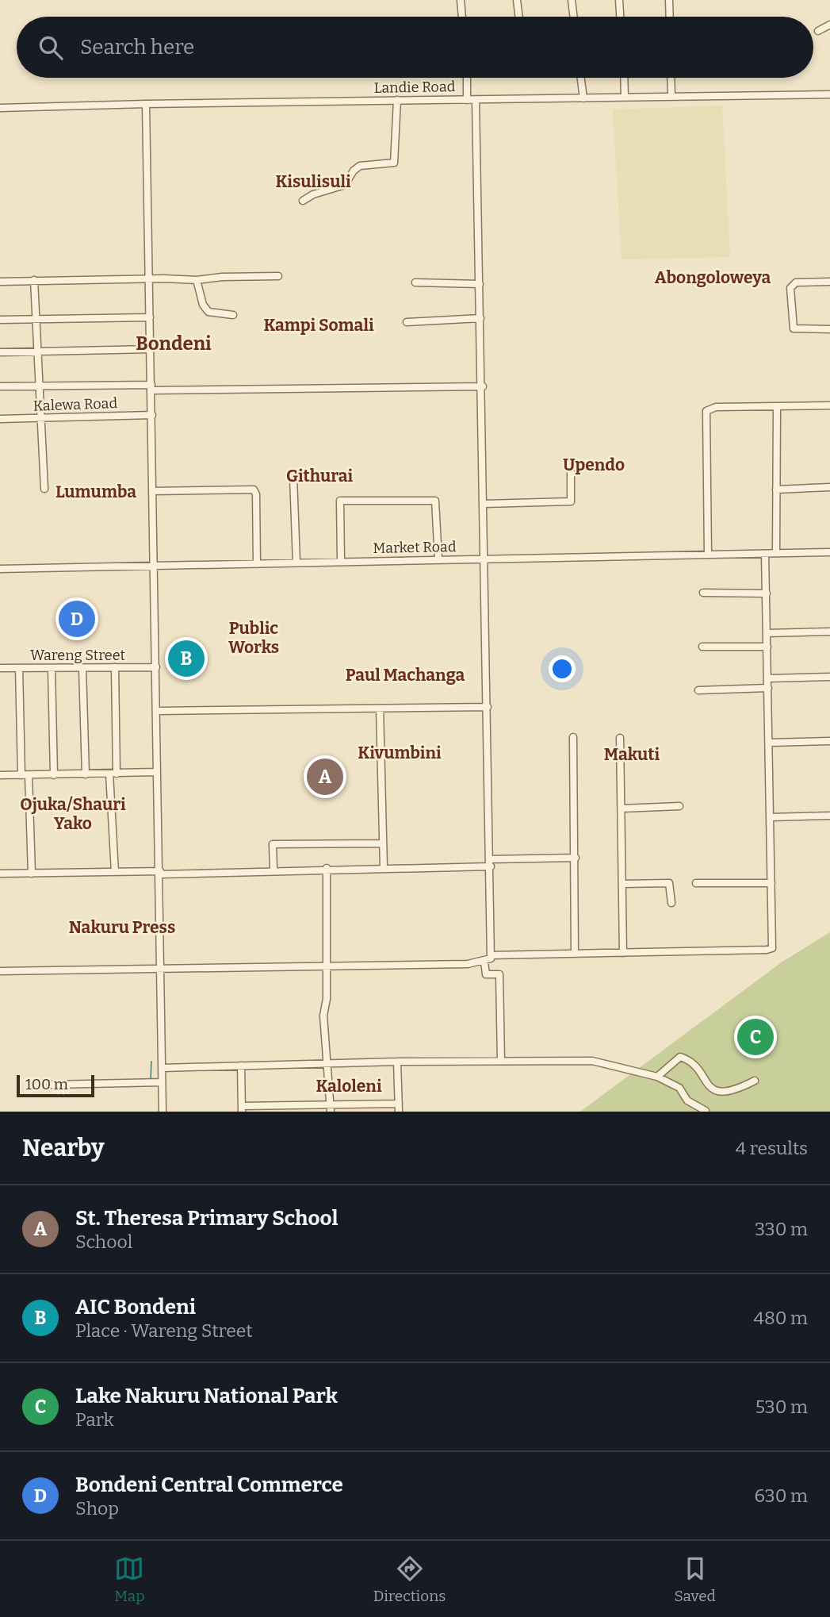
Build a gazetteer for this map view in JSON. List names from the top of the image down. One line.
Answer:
{"streets":{"street":["Landie Road","Kalewa Road","Market Road","Wareng Street"]},"districts":["Kisulisuli","Abongoloweya","Kampi Somali","Bondeni","Upendo","Githurai","Lumumba","Public Works","Paul Machanga","Kivumbini","Makuti","Ojuka/Shauri Yako","Nakuru Press","Kaloleni"],"scale_bar":"100 m","page":{"search":"Search here","pins":["D","B","A","C"],"scale":"100 m","heading":["Nearby","4 results"],"list":[{"mark":"A","name":"St. Theresa Primary School","note":"School","value":"330 m"},{"mark":"B","name":"AIC Bondeni","note":"Place · Wareng Street","value":"480 m"},{"mark":"C","name":"Lake Nakuru National Park","note":"Park","value":"530 m"},{"mark":"D","name":"Bondeni Central Commerce","note":"Shop","value":"630 m"}],"nav":["Map","Directions","Saved"]}}
